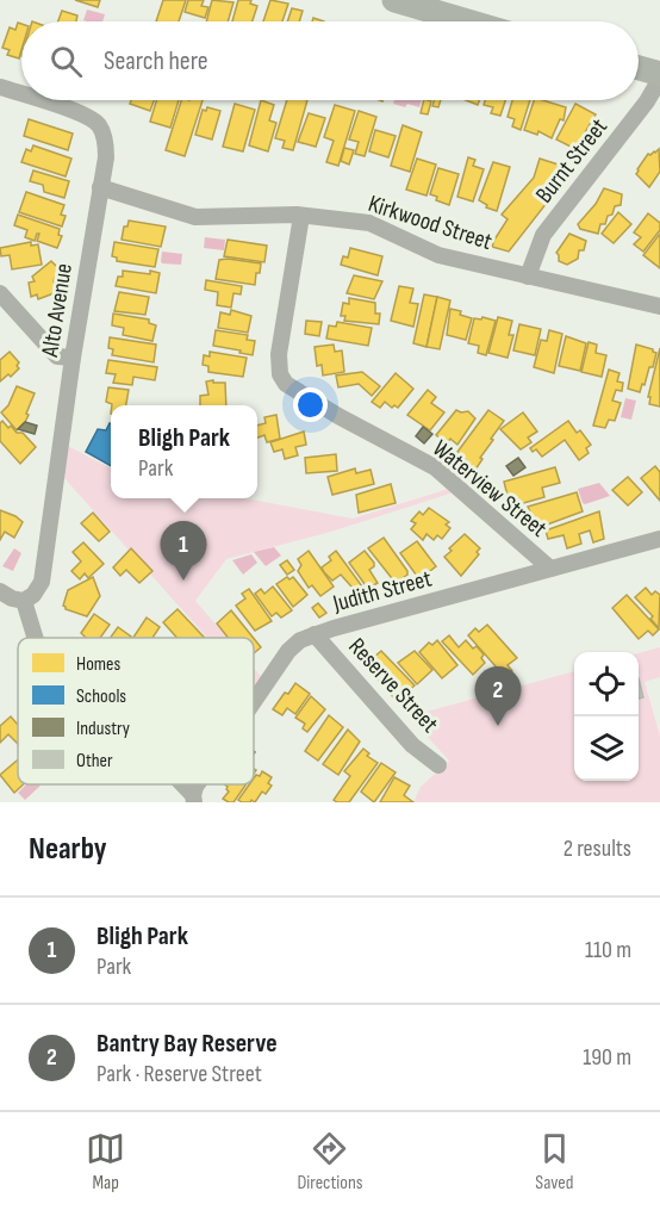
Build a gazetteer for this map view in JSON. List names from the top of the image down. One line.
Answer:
{"streets":{"street":["Burnt Street","Kirkwood Street","Alto Avenue","Waterview Street","Judith Street","Reserve Street"]},"crossings":[["Burnt Street","Kirkwood Street"],["Kirkwood Street","Alto Avenue"],["Kirkwood Street","Waterview Street"],["Waterview Street","Judith Street"],["Judith Street","Reserve Street"]],"legend":["Homes","Schools","Industry","Other"],"page":{"search":"Search here","popup":["Bligh Park","Park"],"pins":["1","2"],"heading":["Nearby","2 results"],"list":[{"mark":"1","name":"Bligh Park","note":"Park","value":"110 m"},{"mark":"2","name":"Bantry Bay Reserve","note":"Park · Reserve Street","value":"190 m"}],"nav":["Map","Directions","Saved"]}}
